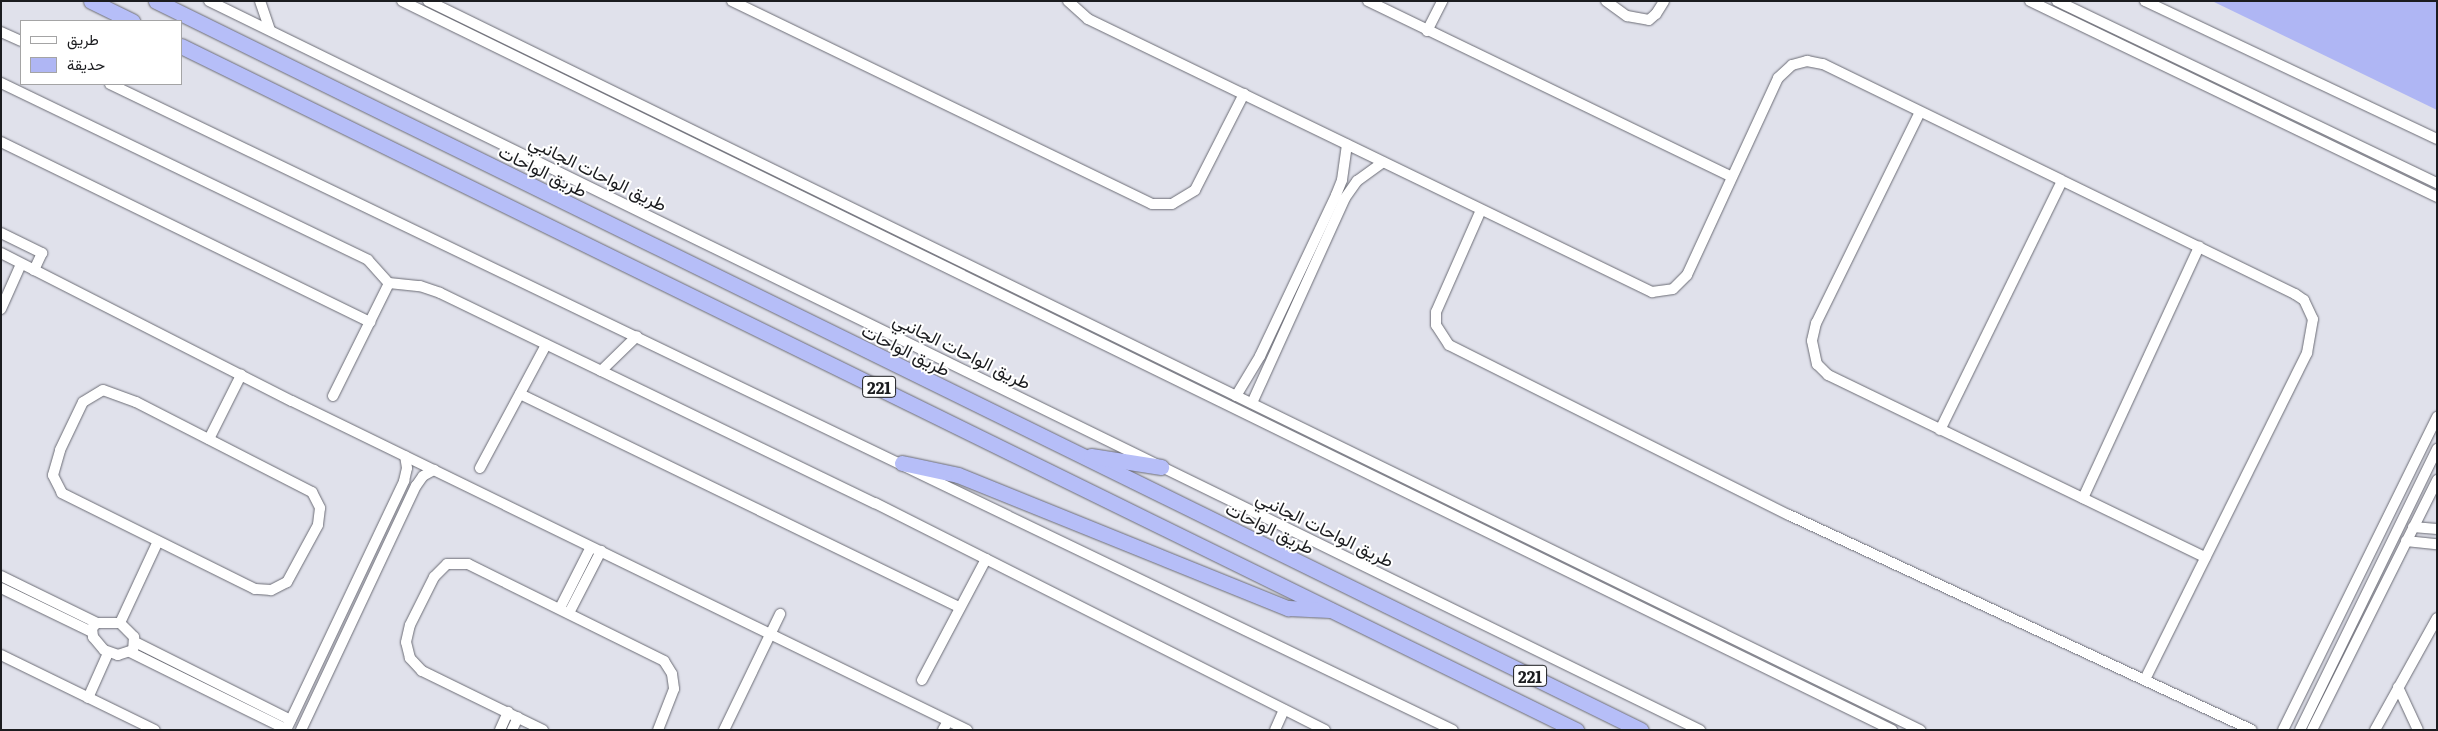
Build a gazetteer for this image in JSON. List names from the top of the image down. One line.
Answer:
{"streets":{"highway":["طريق الواحات","221"],"street":["طريق الواحات الجانبي"]},"legend":["طريق","حديقة"]}
